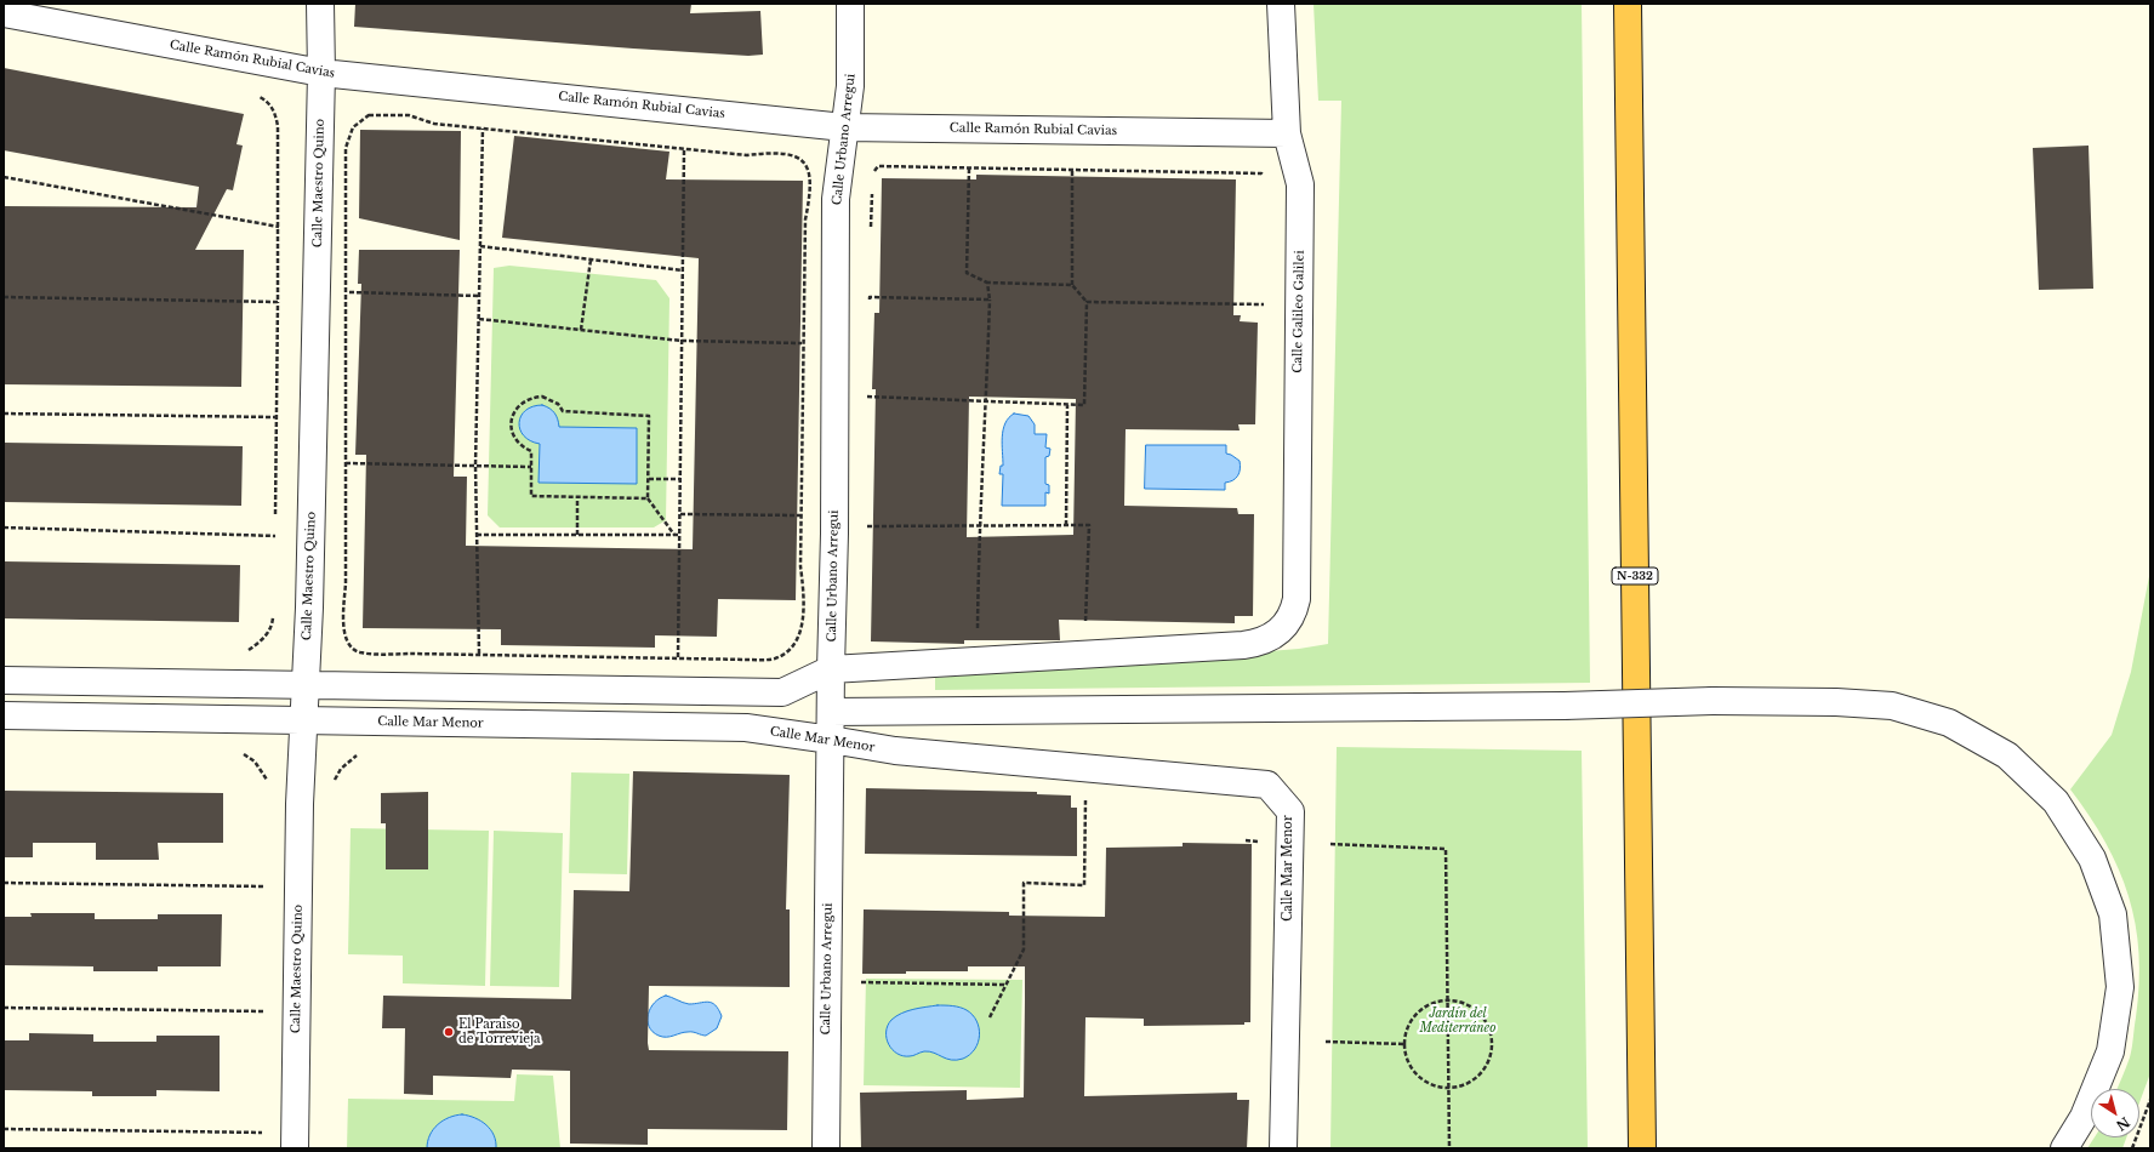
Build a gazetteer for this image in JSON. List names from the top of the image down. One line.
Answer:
{"streets":{"highway":["N-332"],"street":["Calle Ramón Rubial Cavias","Calle Urbano Arregui","Calle Maestro Quino","Calle Galileo Galilei","Calle Mar Menor"]},"crossings":[["Calle Ramón Rubial Cavias","Calle Urbano Arregui"],["Calle Ramón Rubial Cavias","Calle Maestro Quino"],["Calle Ramón Rubial Cavias","Calle Galileo Galilei"],["Calle Urbano Arregui","Calle Mar Menor"],["Calle Maestro Quino","Calle Mar Menor"]],"parks":["Jardín del Mediterráneo"],"places":["El Paraìso de Torrevieja"],"north":"bottom right"}
